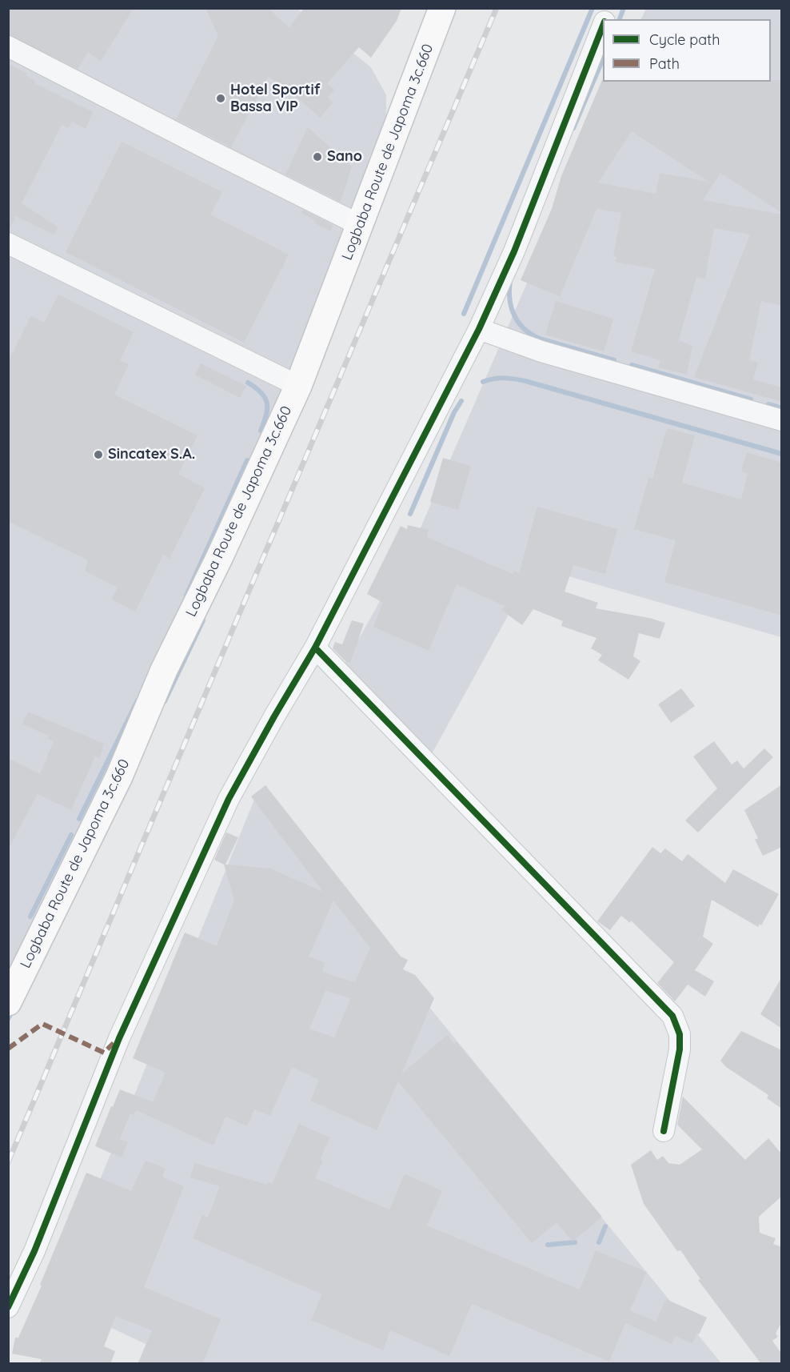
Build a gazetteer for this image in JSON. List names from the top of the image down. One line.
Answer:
{"streets":{"main road":["Logbaba Route de Japoma 3c.660"]},"places":["Hotel Sportif Bassa VIP","Sano","Sincatex S.A."],"legend":["Cycle path","Path"]}
